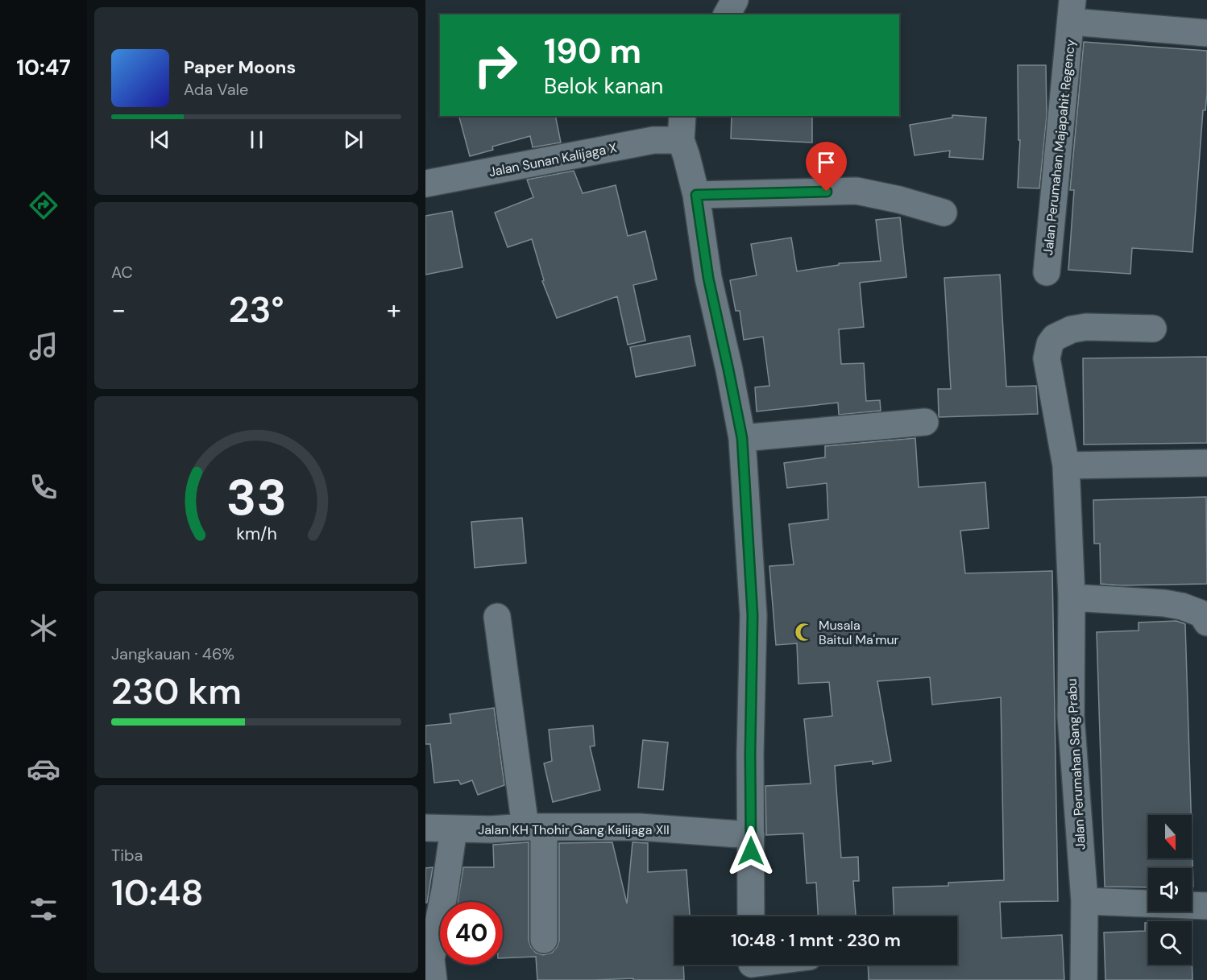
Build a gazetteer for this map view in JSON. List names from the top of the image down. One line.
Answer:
{"streets":{"street":["Jalan Perumahan Majapahit Regency","Jalan Sunan Kalijaga X","Jalan Perumahan Sang Prabu","Jalan KH Thohir Gang Kalijaga XII"]},"places":{"mosque":["Musala Baitul Ma'mur"]},"north":"bottom","page":{"tabs":"10:47","turn":["190 m","Belok kanan"],"song":["Paper Moons","Ada Vale"],"tile":["AC",["Jangkauan · 46%","230 km"],["Tiba","10:48"]],"heat":["−","23°","+"],"limit":"40","trip":"10:48 · 1 mnt · 230 m","gauge":["33","km/h"]}}
